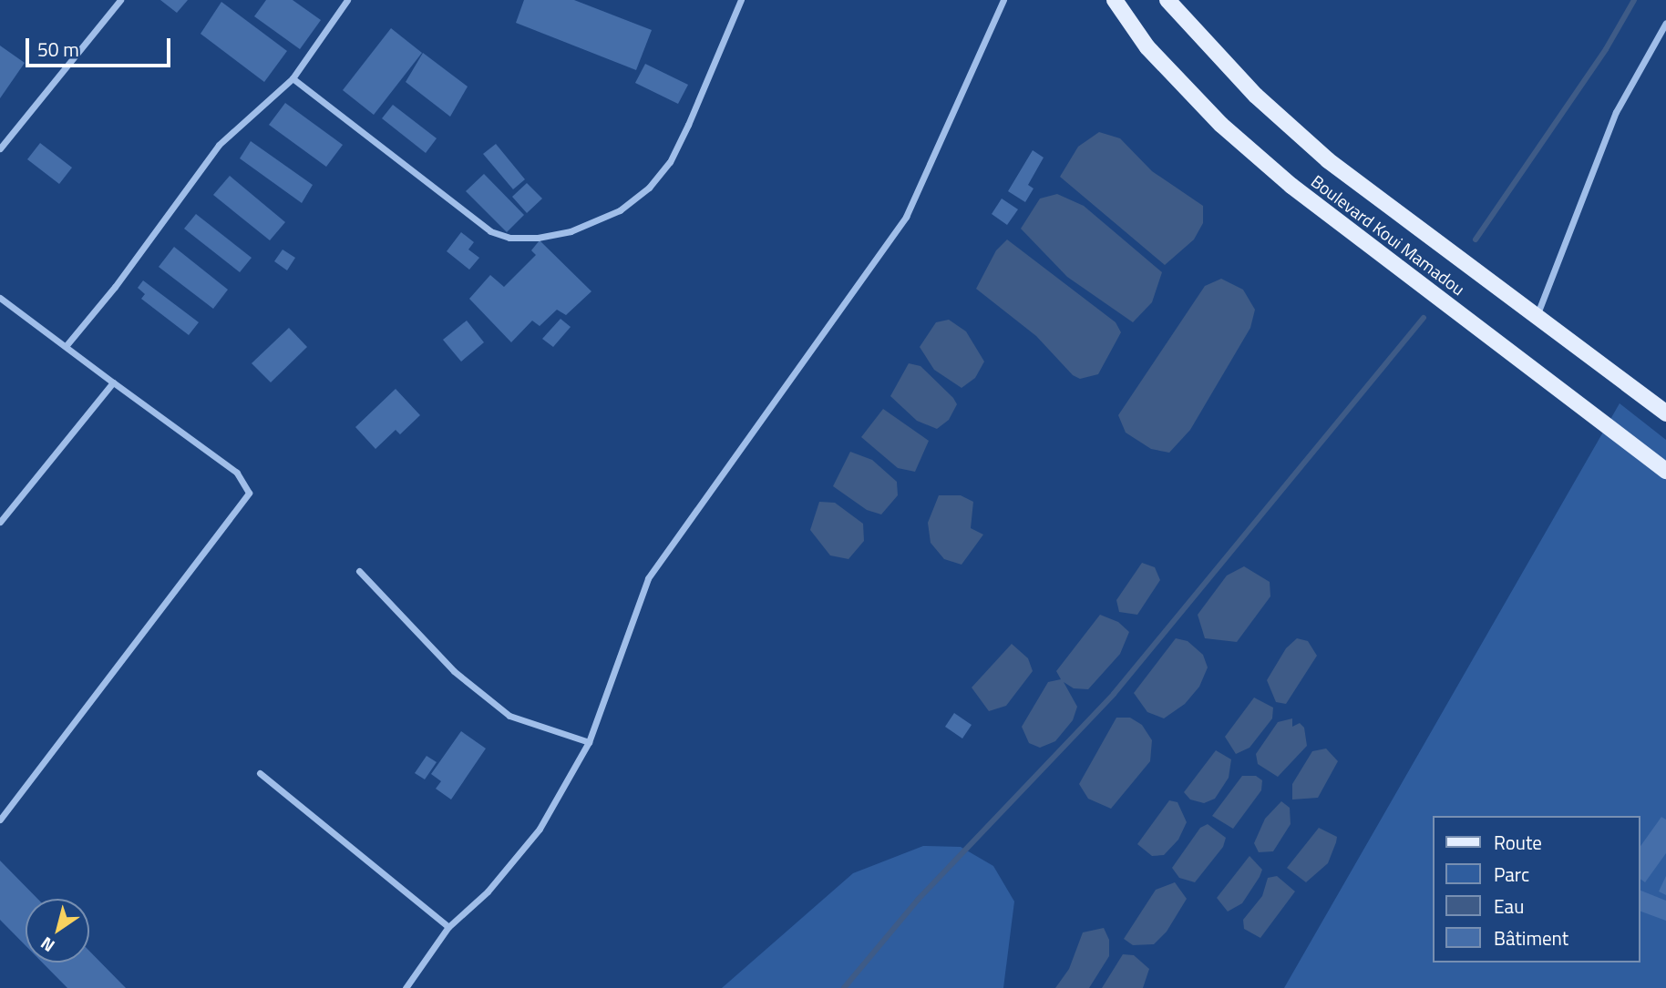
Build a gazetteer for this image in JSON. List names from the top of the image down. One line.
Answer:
{"streets":{"main road":["Boulevard Koui Mamadou"]},"legend":["Route","Parc","Eau","Bâtiment"],"scale_bar":"50 m","north":"bottom left"}
